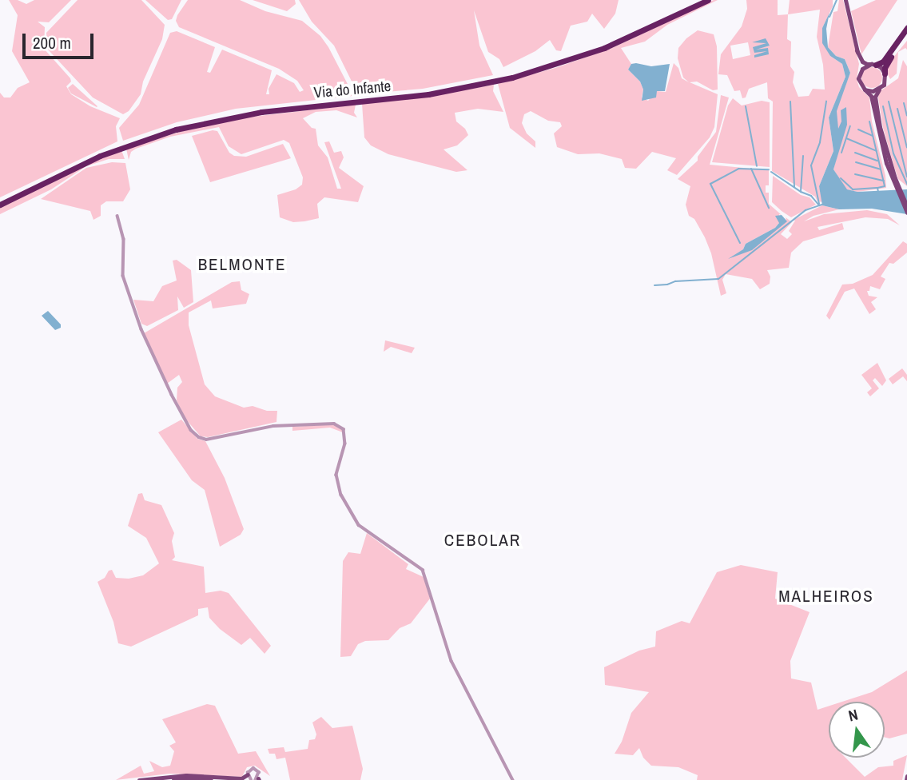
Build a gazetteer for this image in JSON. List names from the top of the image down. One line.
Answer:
{"streets":{"highway":["Via do Infante"]},"districts":["BELMONTE","CEBOLAR","MALHEIROS"],"scale_bar":"200 m","north":"top"}
